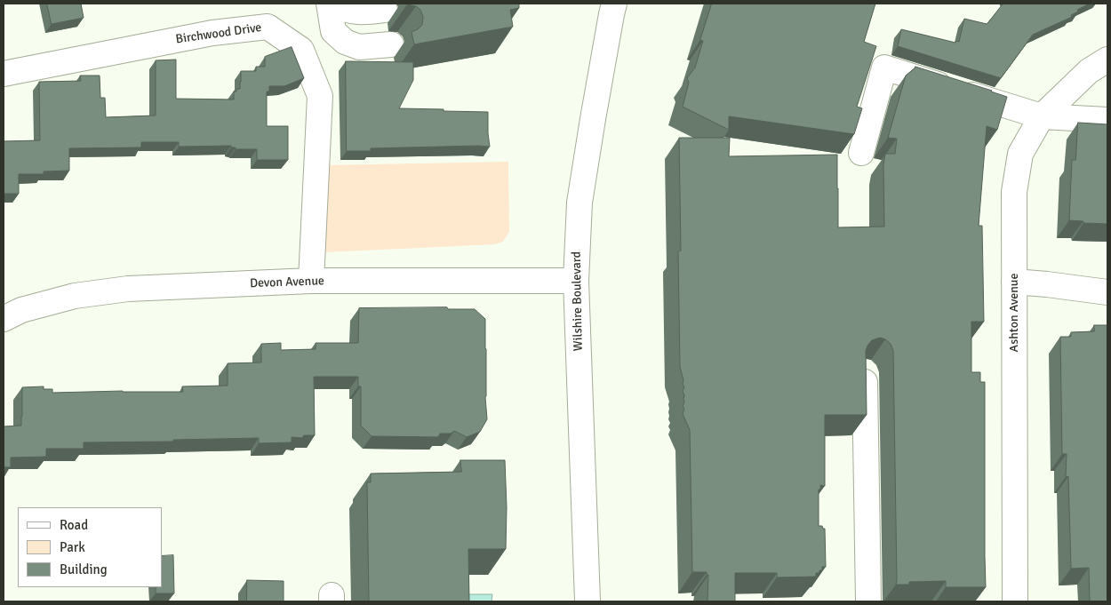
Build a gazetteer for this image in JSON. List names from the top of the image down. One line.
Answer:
{"streets":{"street":["Birchwood Drive","Devon Avenue","Wilshire Boulevard","Ashton Avenue"]},"crossings":[["Birchwood Drive","Devon Avenue"],["Devon Avenue","Wilshire Boulevard"]],"legend":["Road","Park","Building"]}
